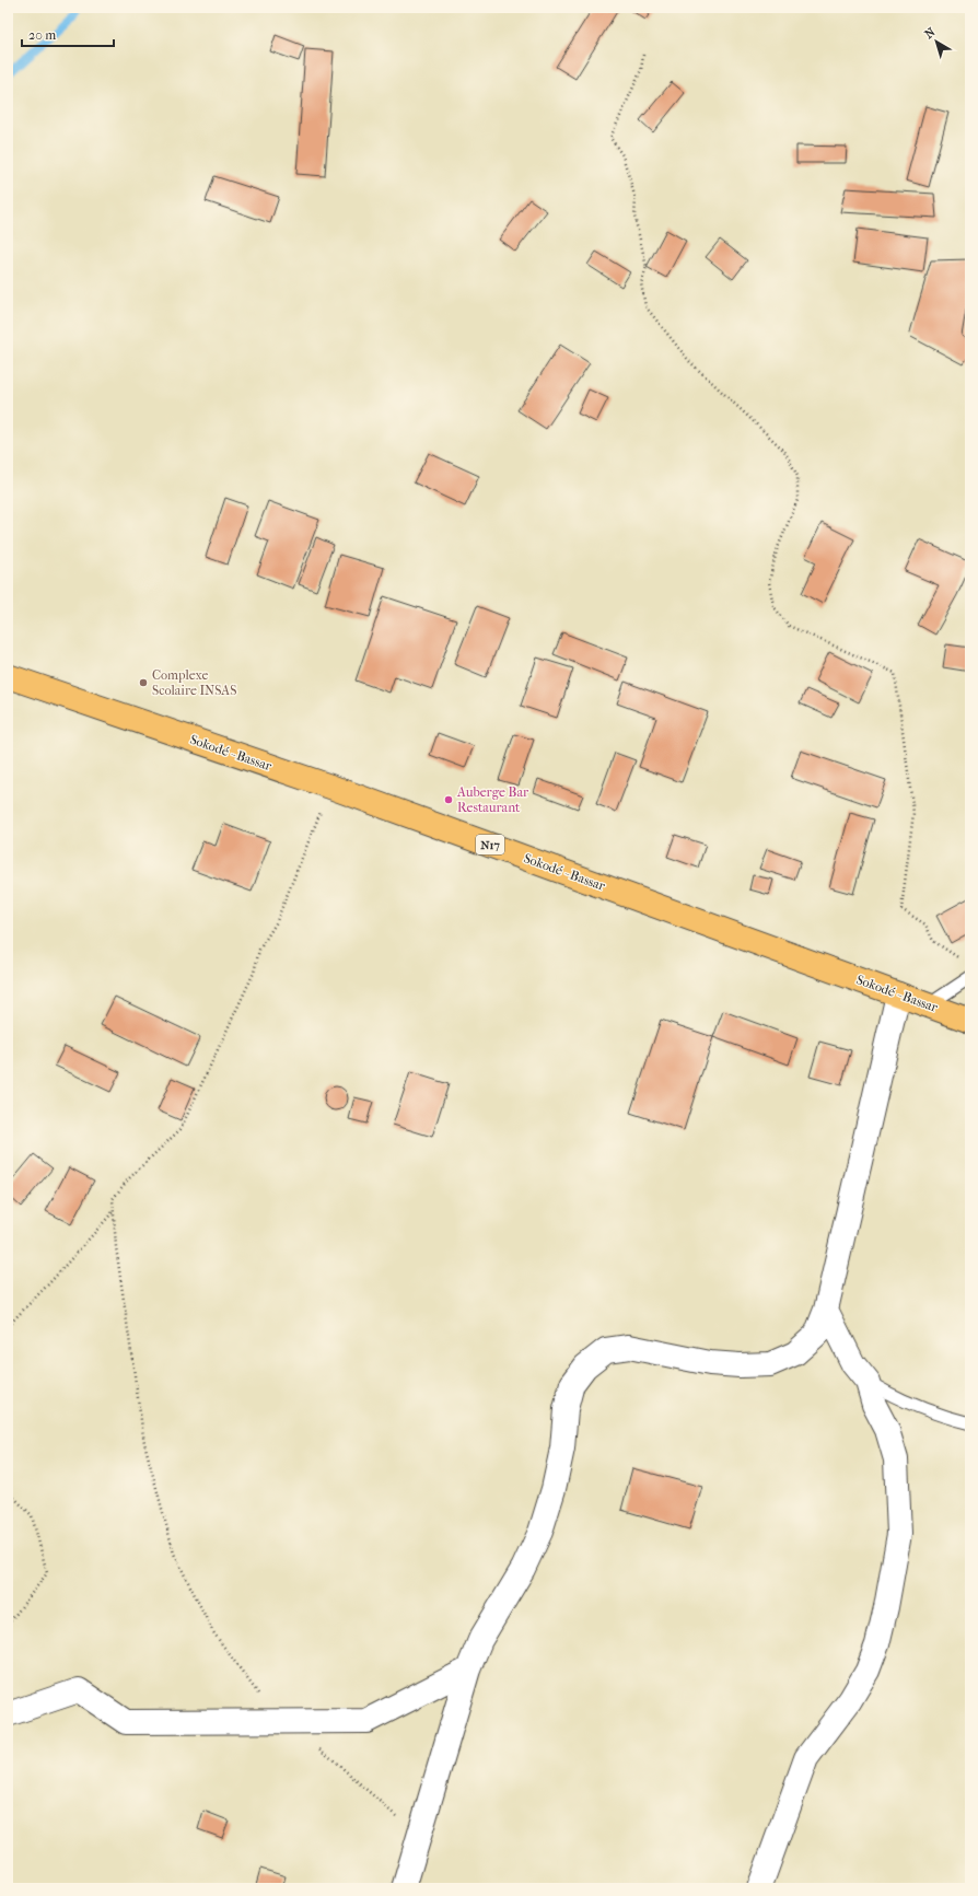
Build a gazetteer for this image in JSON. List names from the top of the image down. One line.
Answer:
{"streets":{"main road":["Sokodé - Bassar","N17"]},"places":["Complexe Scolaire INSAS","Auberge Bar Restaurant"],"scale_bar":"20 m","north":"top left"}
